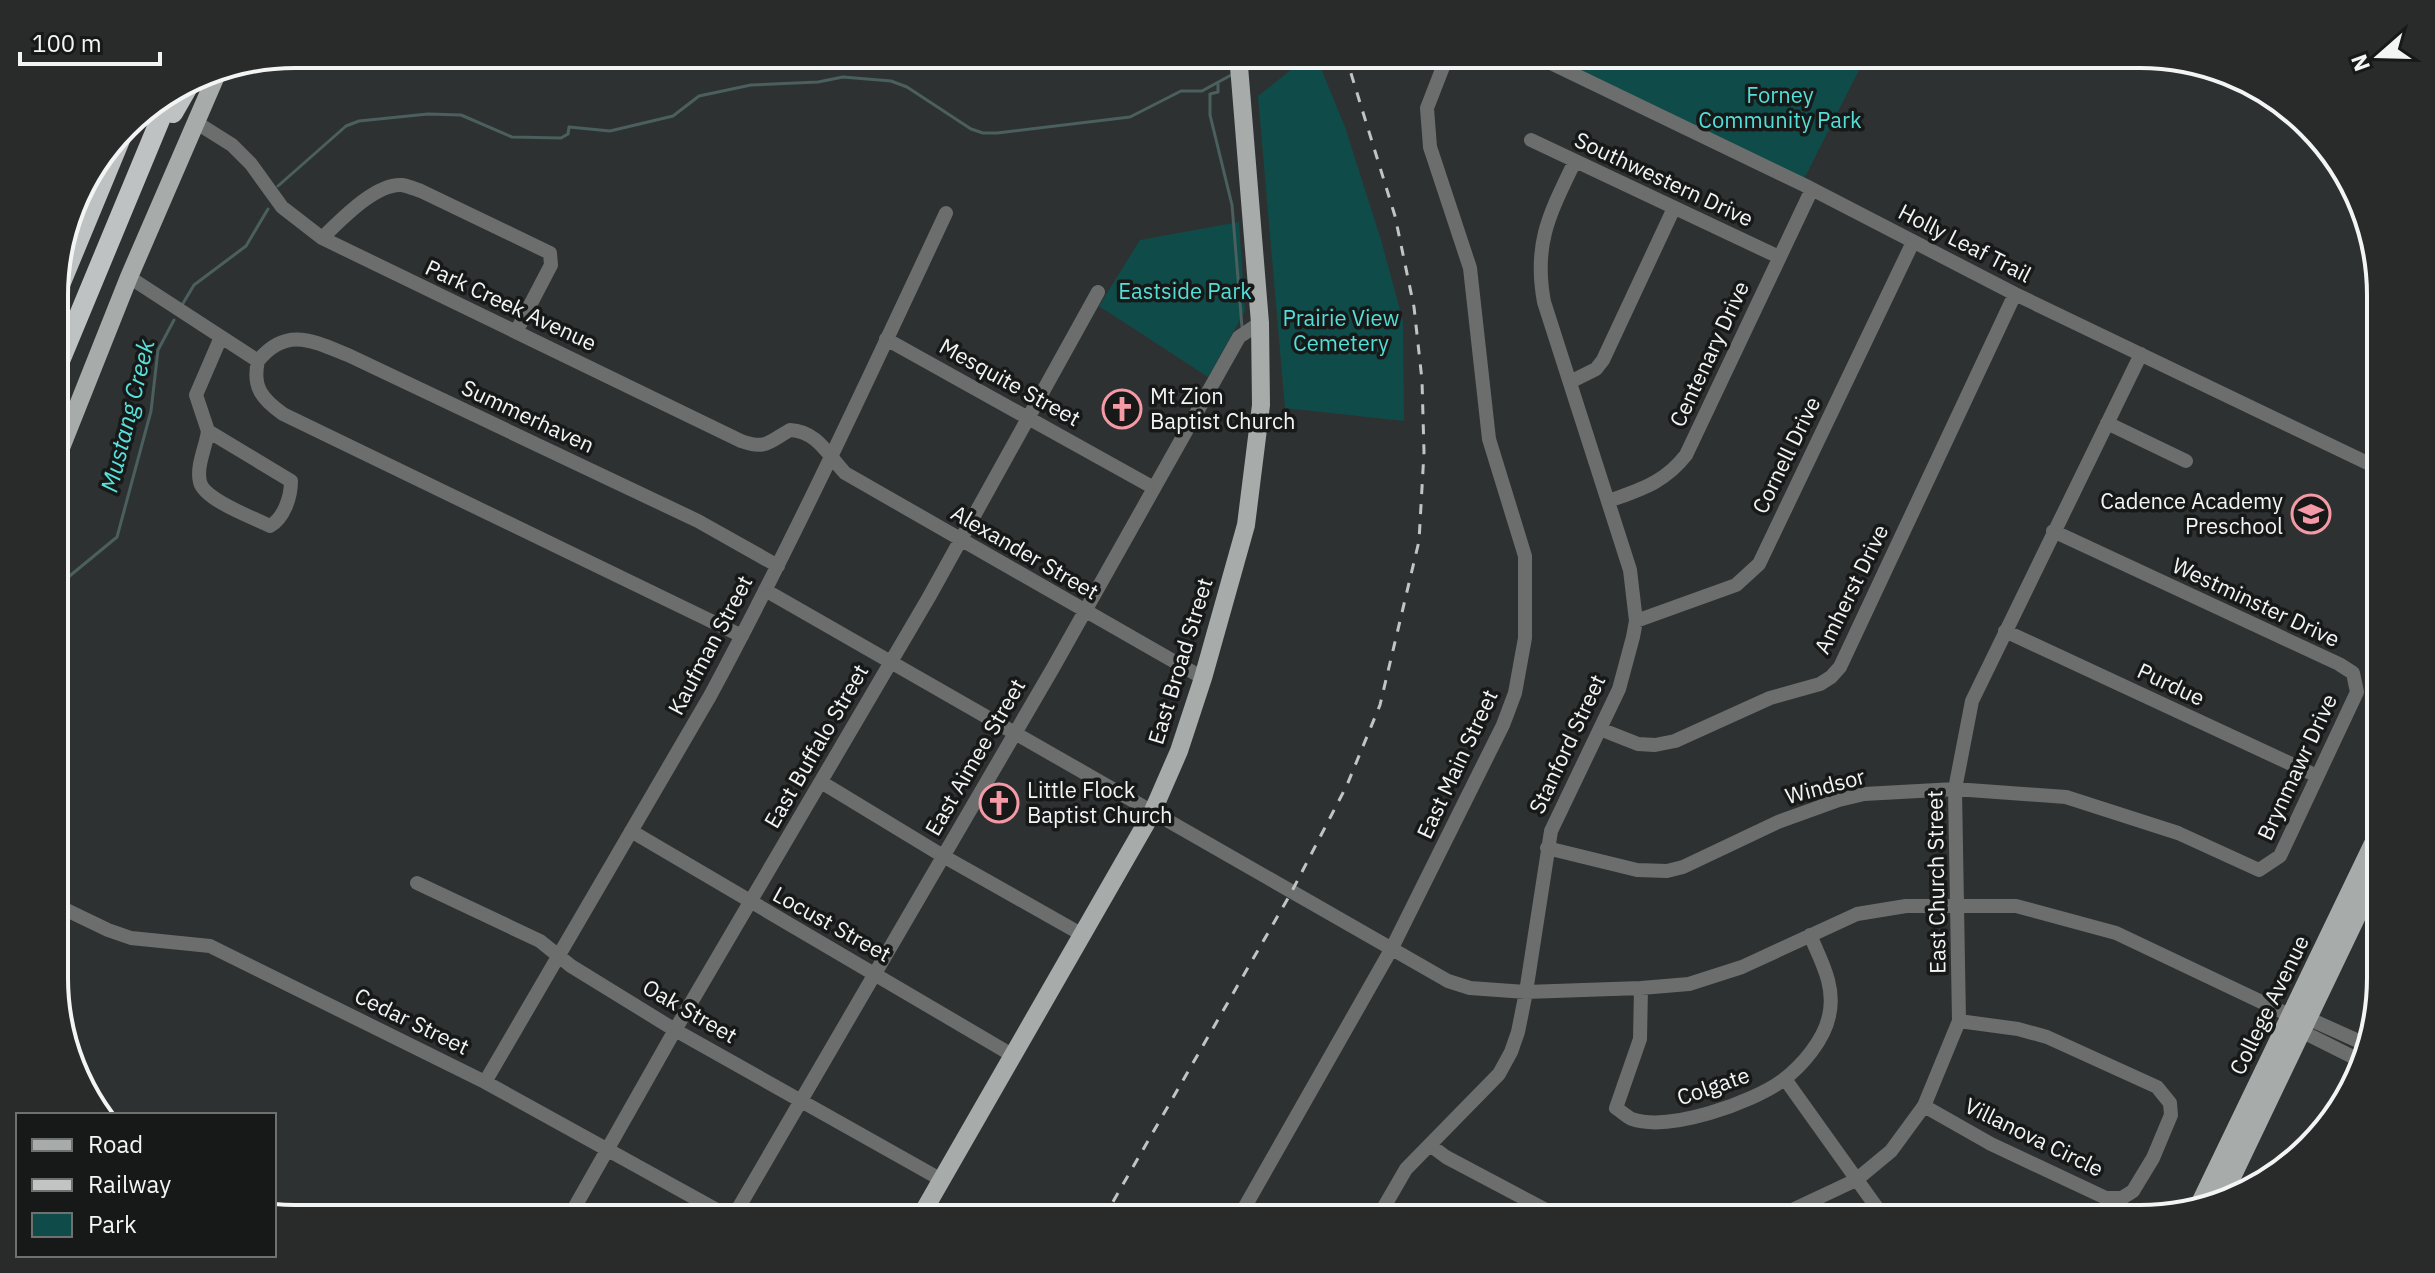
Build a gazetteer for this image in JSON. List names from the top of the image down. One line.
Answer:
{"streets":{"main road":["East Broad Street","College Avenue"],"street":["Southwestern Drive","Holly Leaf Trail","Park Creek Avenue","Centenary Drive","Mesquite Street","Summerhaven","Cornell Drive","Alexander Street","Amherst Drive","Westminster Drive","Kaufman Street","Purdue","Stanford Street","East Buffalo Street","East Aimee Street","East Main Street","Brynmawr Drive","Windsor","East Church Street","Locust Street","Oak Street","Cedar Street","Colgate","Villanova Circle"]},"crossings":[["Southwestern Drive","Centenary Drive"],["Southwestern Drive","Stanford Street"],["Holly Leaf Trail","Centenary Drive"],["Holly Leaf Trail","Cornell Drive"],["Holly Leaf Trail","Amherst Drive"],["Holly Leaf Trail","East Church Street"],["Park Creek Avenue","Alexander Street"],["Park Creek Avenue","Kaufman Street"],["Centenary Drive","Stanford Street"],["Mesquite Street","Kaufman Street"],["Mesquite Street","East Buffalo Street"],["Mesquite Street","East Aimee Street"],["Summerhaven","Kaufman Street"],["Cornell Drive","Stanford Street"],["Alexander Street","Kaufman Street"],["Alexander Street","East Broad Street"],["Alexander Street","East Buffalo Street"],["Alexander Street","East Aimee Street"],["Amherst Drive","Stanford Street"],["Westminster Drive","Brynmawr Drive"],["Westminster Drive","East Church Street"],["Kaufman Street","Locust Street"],["Kaufman Street","Oak Street"],["Kaufman Street","Cedar Street"],["East Broad Street","East Aimee Street"],["East Broad Street","Locust Street"],["East Broad Street","Oak Street"],["Purdue","Brynmawr Drive"],["Purdue","East Church Street"],["Stanford Street","Windsor"],["East Buffalo Street","Locust Street"],["East Buffalo Street","Oak Street"],["East Buffalo Street","Cedar Street"],["East Aimee Street","Locust Street"],["East Aimee Street","Oak Street"],["Brynmawr Drive","Windsor"],["Windsor","East Church Street"],["East Church Street","Villanova Circle"]],"water":["Mustang Creek"],"parks":["Forney Community Park","Eastside Park","Prairie View Cemetery"],"places":{"church":["Mt Zion Baptist Church","Little Flock Baptist Church"],"school or university":["Cadence Academy Preschool"]},"legend":["Road","Railway","Park"],"scale_bar":"100 m","north":"left"}
